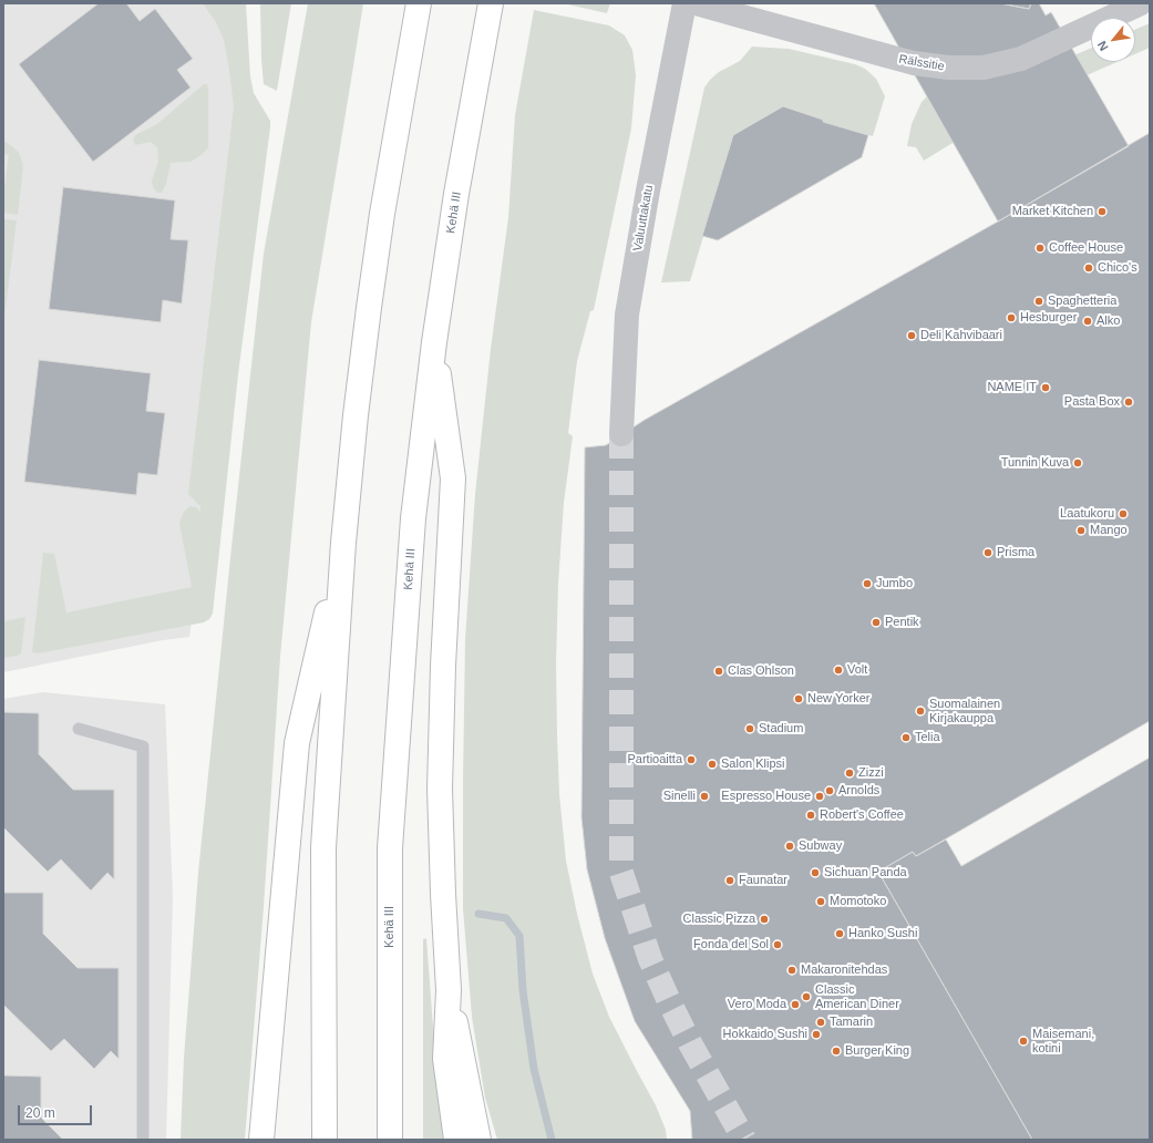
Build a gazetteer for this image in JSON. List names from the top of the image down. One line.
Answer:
{"streets":{"highway":["Kehä III"],"street":["Rälssitie","Valuuttakatu"]},"places":["Market Kitchen","Coffee House","Chico's","Spaghetteria","Hesburger","Alko","Deli Kahvibaari","NAME IT","Pasta Box","Tunnin Kuva","Laatukoru","Mango","Prisma","Jumbo","Pentik","Volt","Clas Ohlson","New Yorker","Suomalainen Kirjakauppa","Stadium","Telia","Partioaitta","Salon Klipsi","Zizzi","Arnolds","Sinelli","Espresso House","Robert's Coffee","Subway","Sichuan Panda","Faunatar","Momotoko","Classic Pizza","Hanko Sushi","Fonda del Sol","Makaronitehdas","Classic American Diner","Vero Moda","Tamarin","Hokkaido Sushi","Maisemani, kotini","Burger King"],"scale_bar":"20 m","north":"bottom left"}
